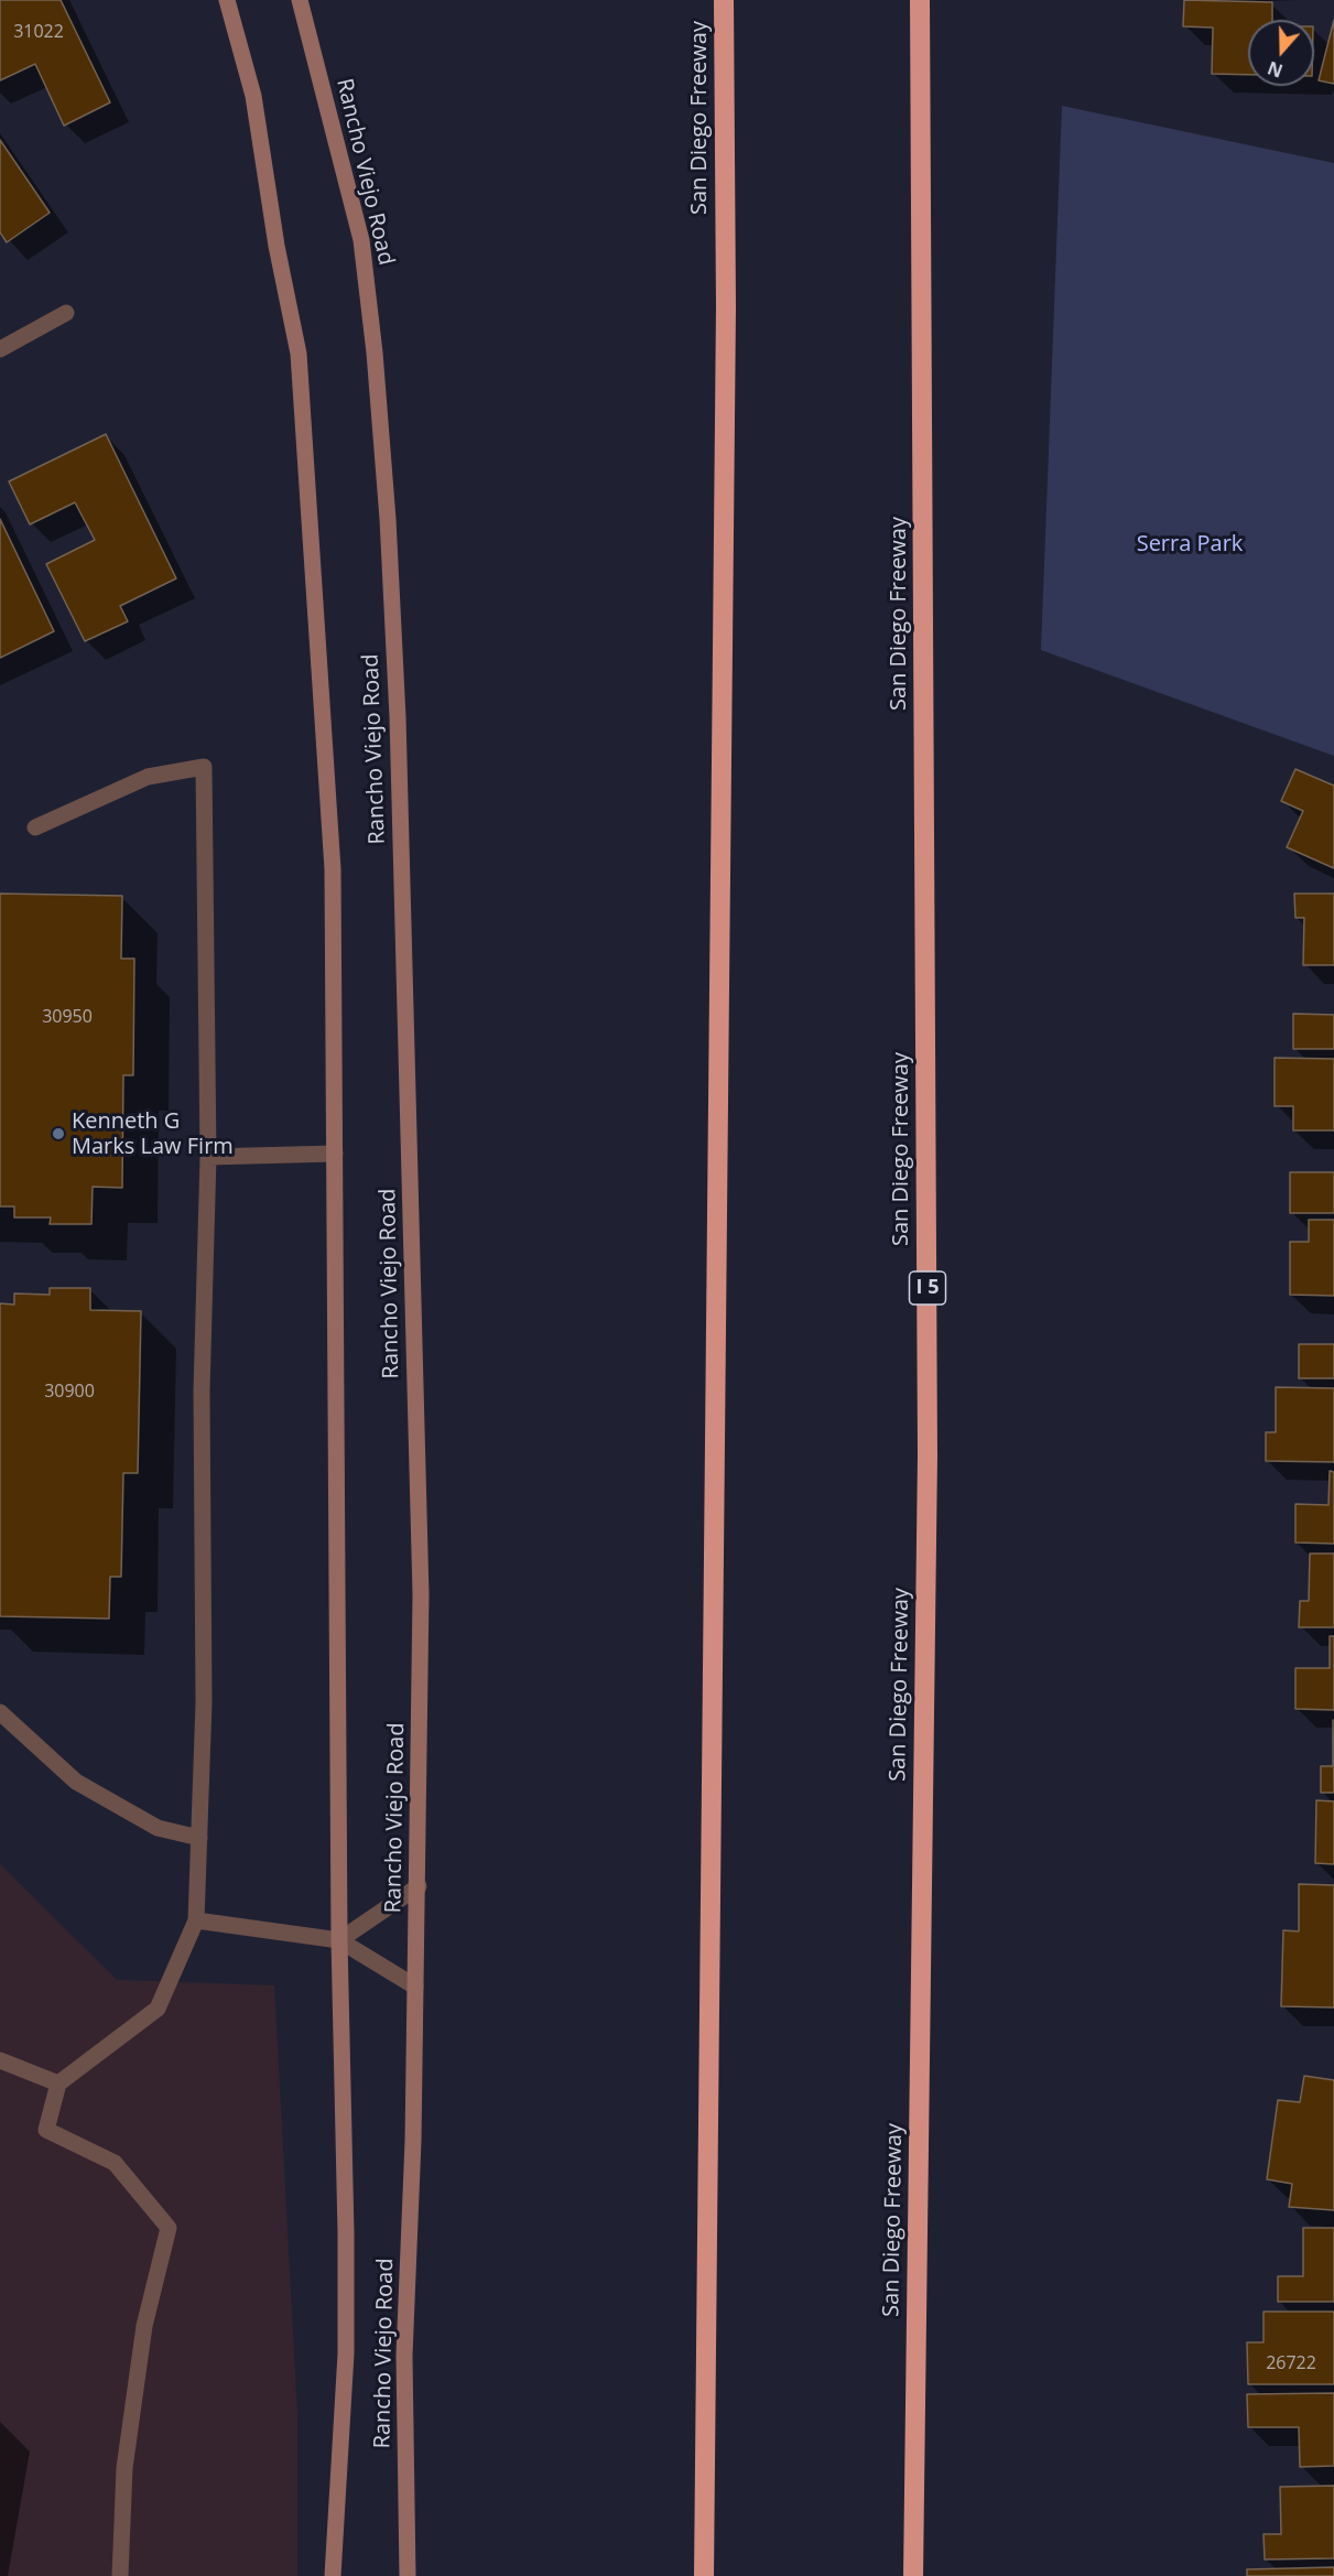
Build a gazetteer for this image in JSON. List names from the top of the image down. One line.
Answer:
{"streets":{"highway":["San Diego Freeway","I 5"],"main road":["Rancho Viejo Road"]},"parks":["Serra Park"],"places":["Kenneth G Marks Law Firm"],"house_numbers":["31022","30950","30900","26722"],"north":"bottom"}
